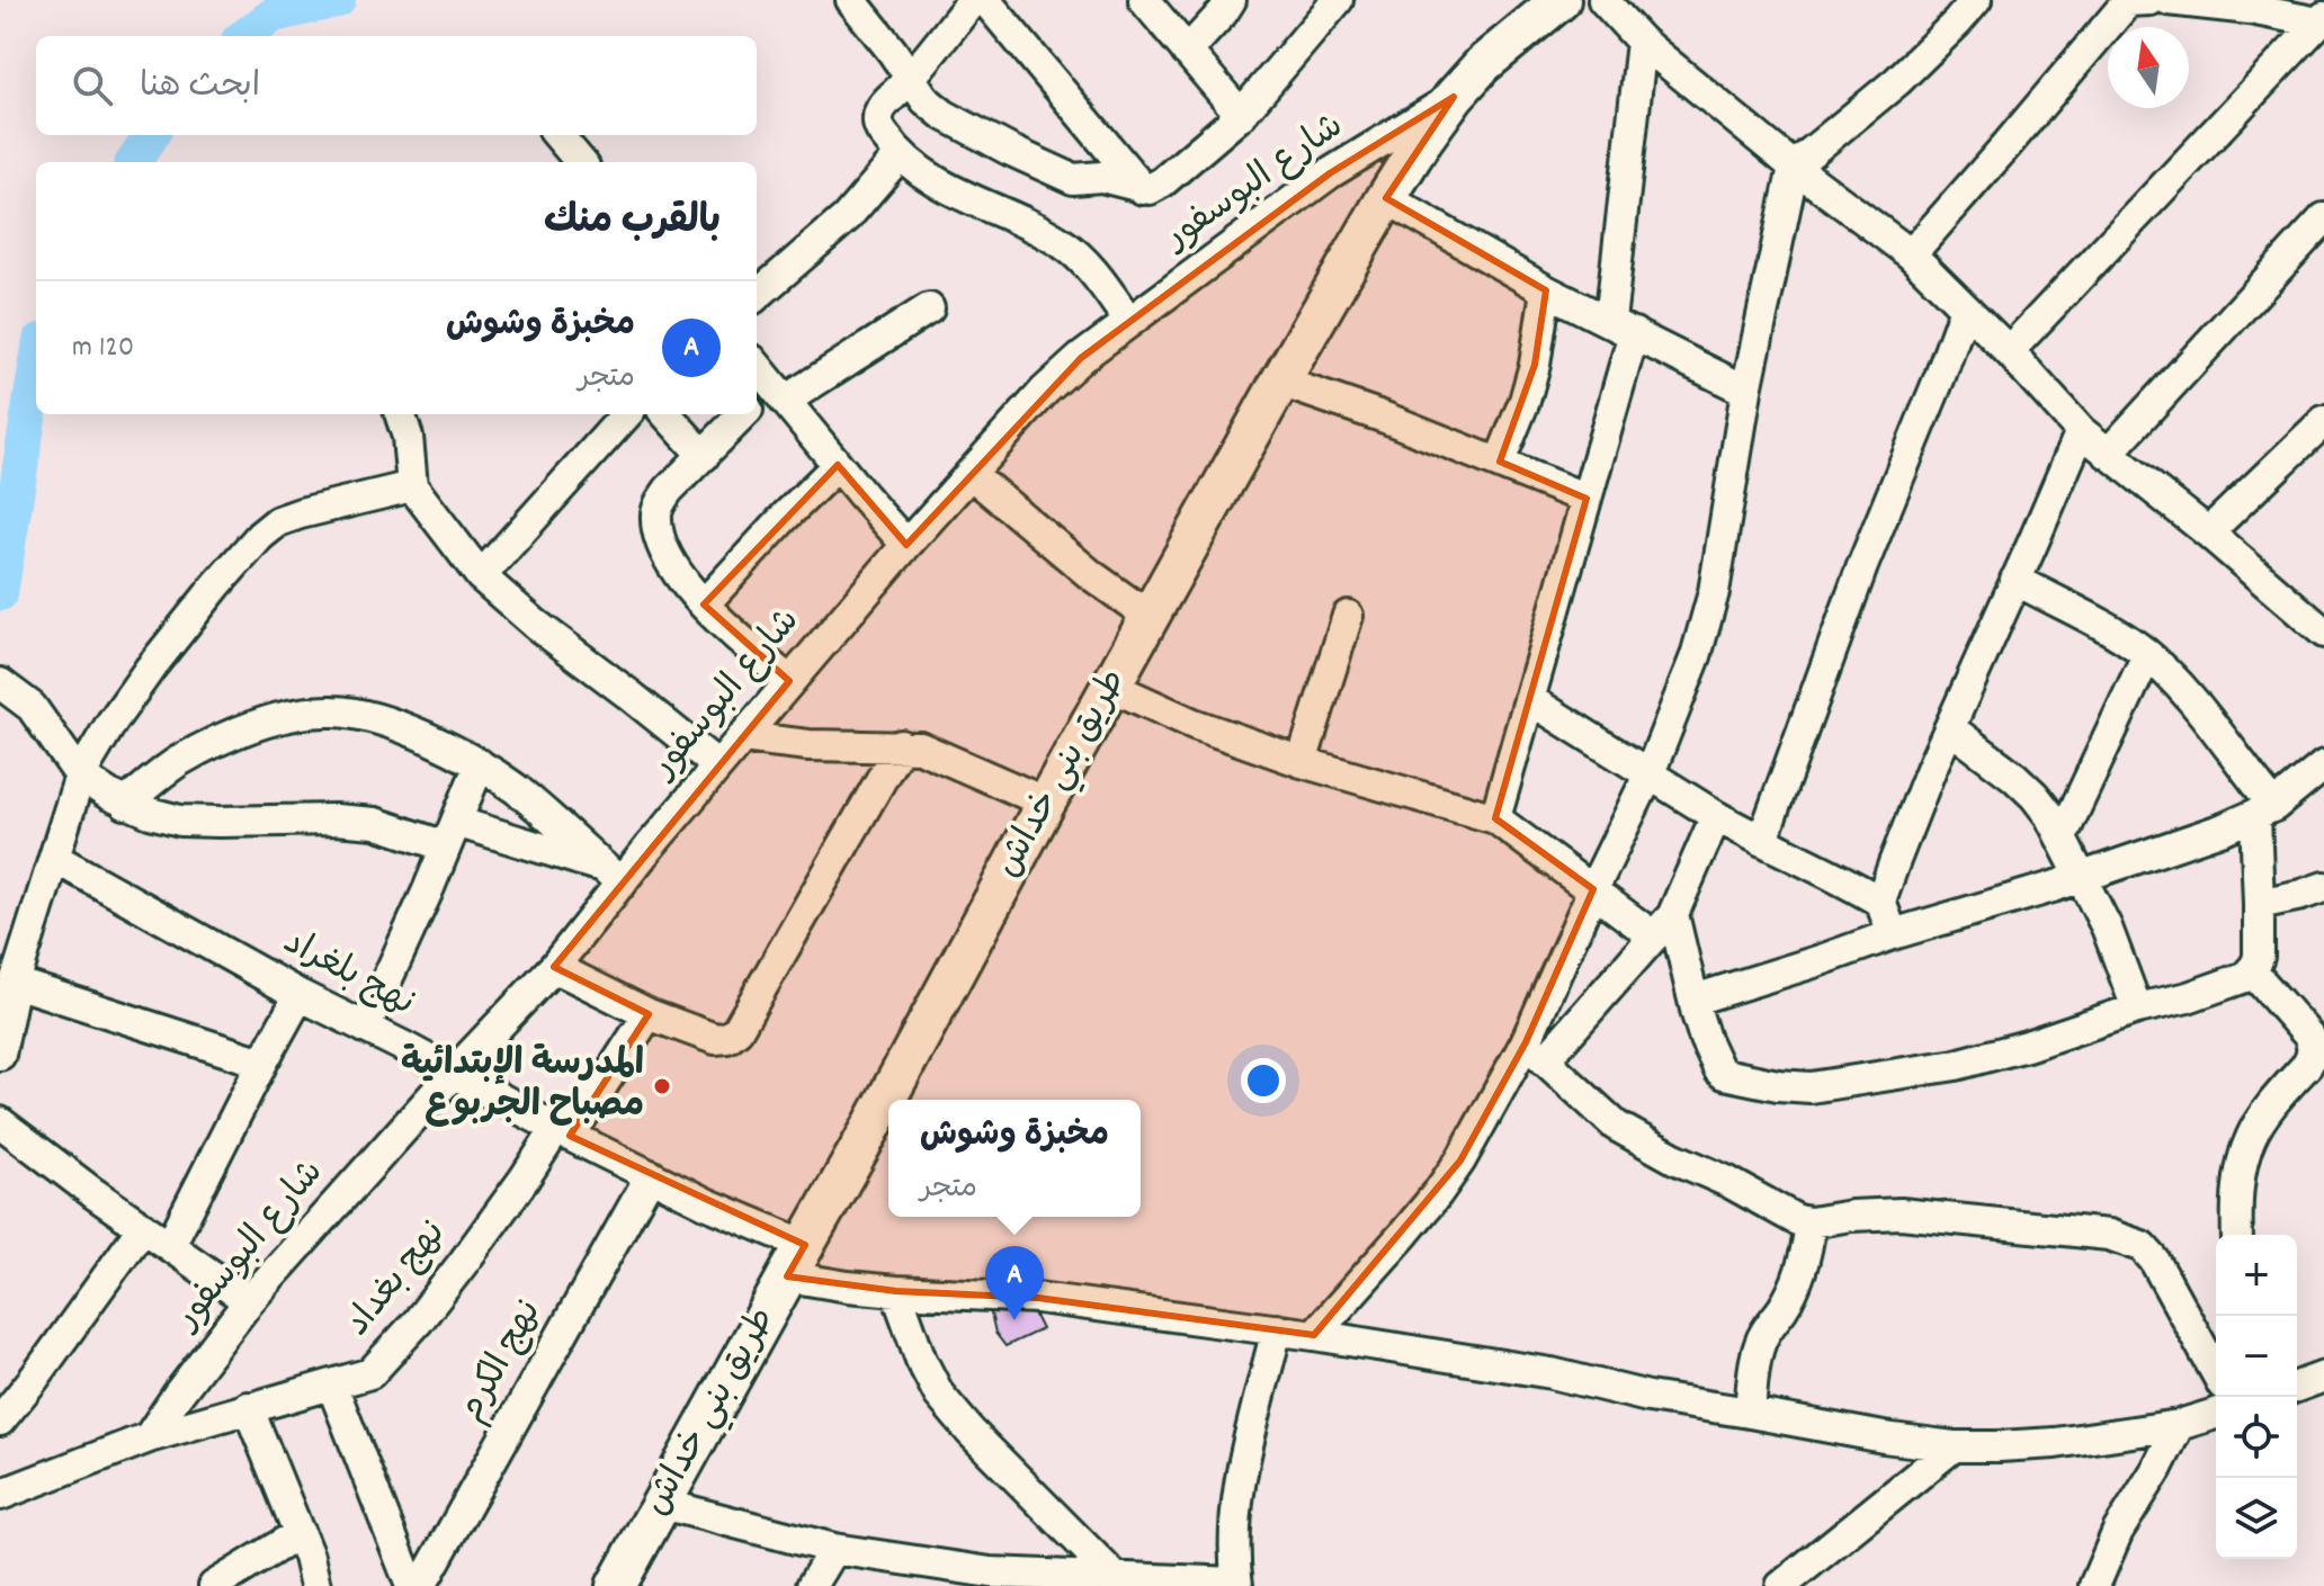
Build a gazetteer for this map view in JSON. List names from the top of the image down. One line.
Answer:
{"streets":{"main road":["طريق بني خداش"],"street":["شارع البوسفور","نهج بلغراد","نهج بغداد","نهج الكرم"]},"crossings":[["شارع البوسفور","طريق بني خداش"],["شارع البوسفور","نهج بلغراد"],["شارع البوسفور","نهج بغداد"],["طريق بني خداش","نهج بلغراد"],["نهج بلغراد","نهج بغداد"],["نهج بلغراد","نهج الكرم"]],"places":["المدرسة الإبتدائية مصباح الجربوع"],"north":"top","page":{"search":"ابحث هنا","heading":"بالقرب منك","list":[{"mark":"A","name":"مخبزة وشوش","note":"متجر","value":"120 m"}],"popup":["مخبزة وشوش","متجر"],"map_buttons":["+","−"],"pins":"A"}}
